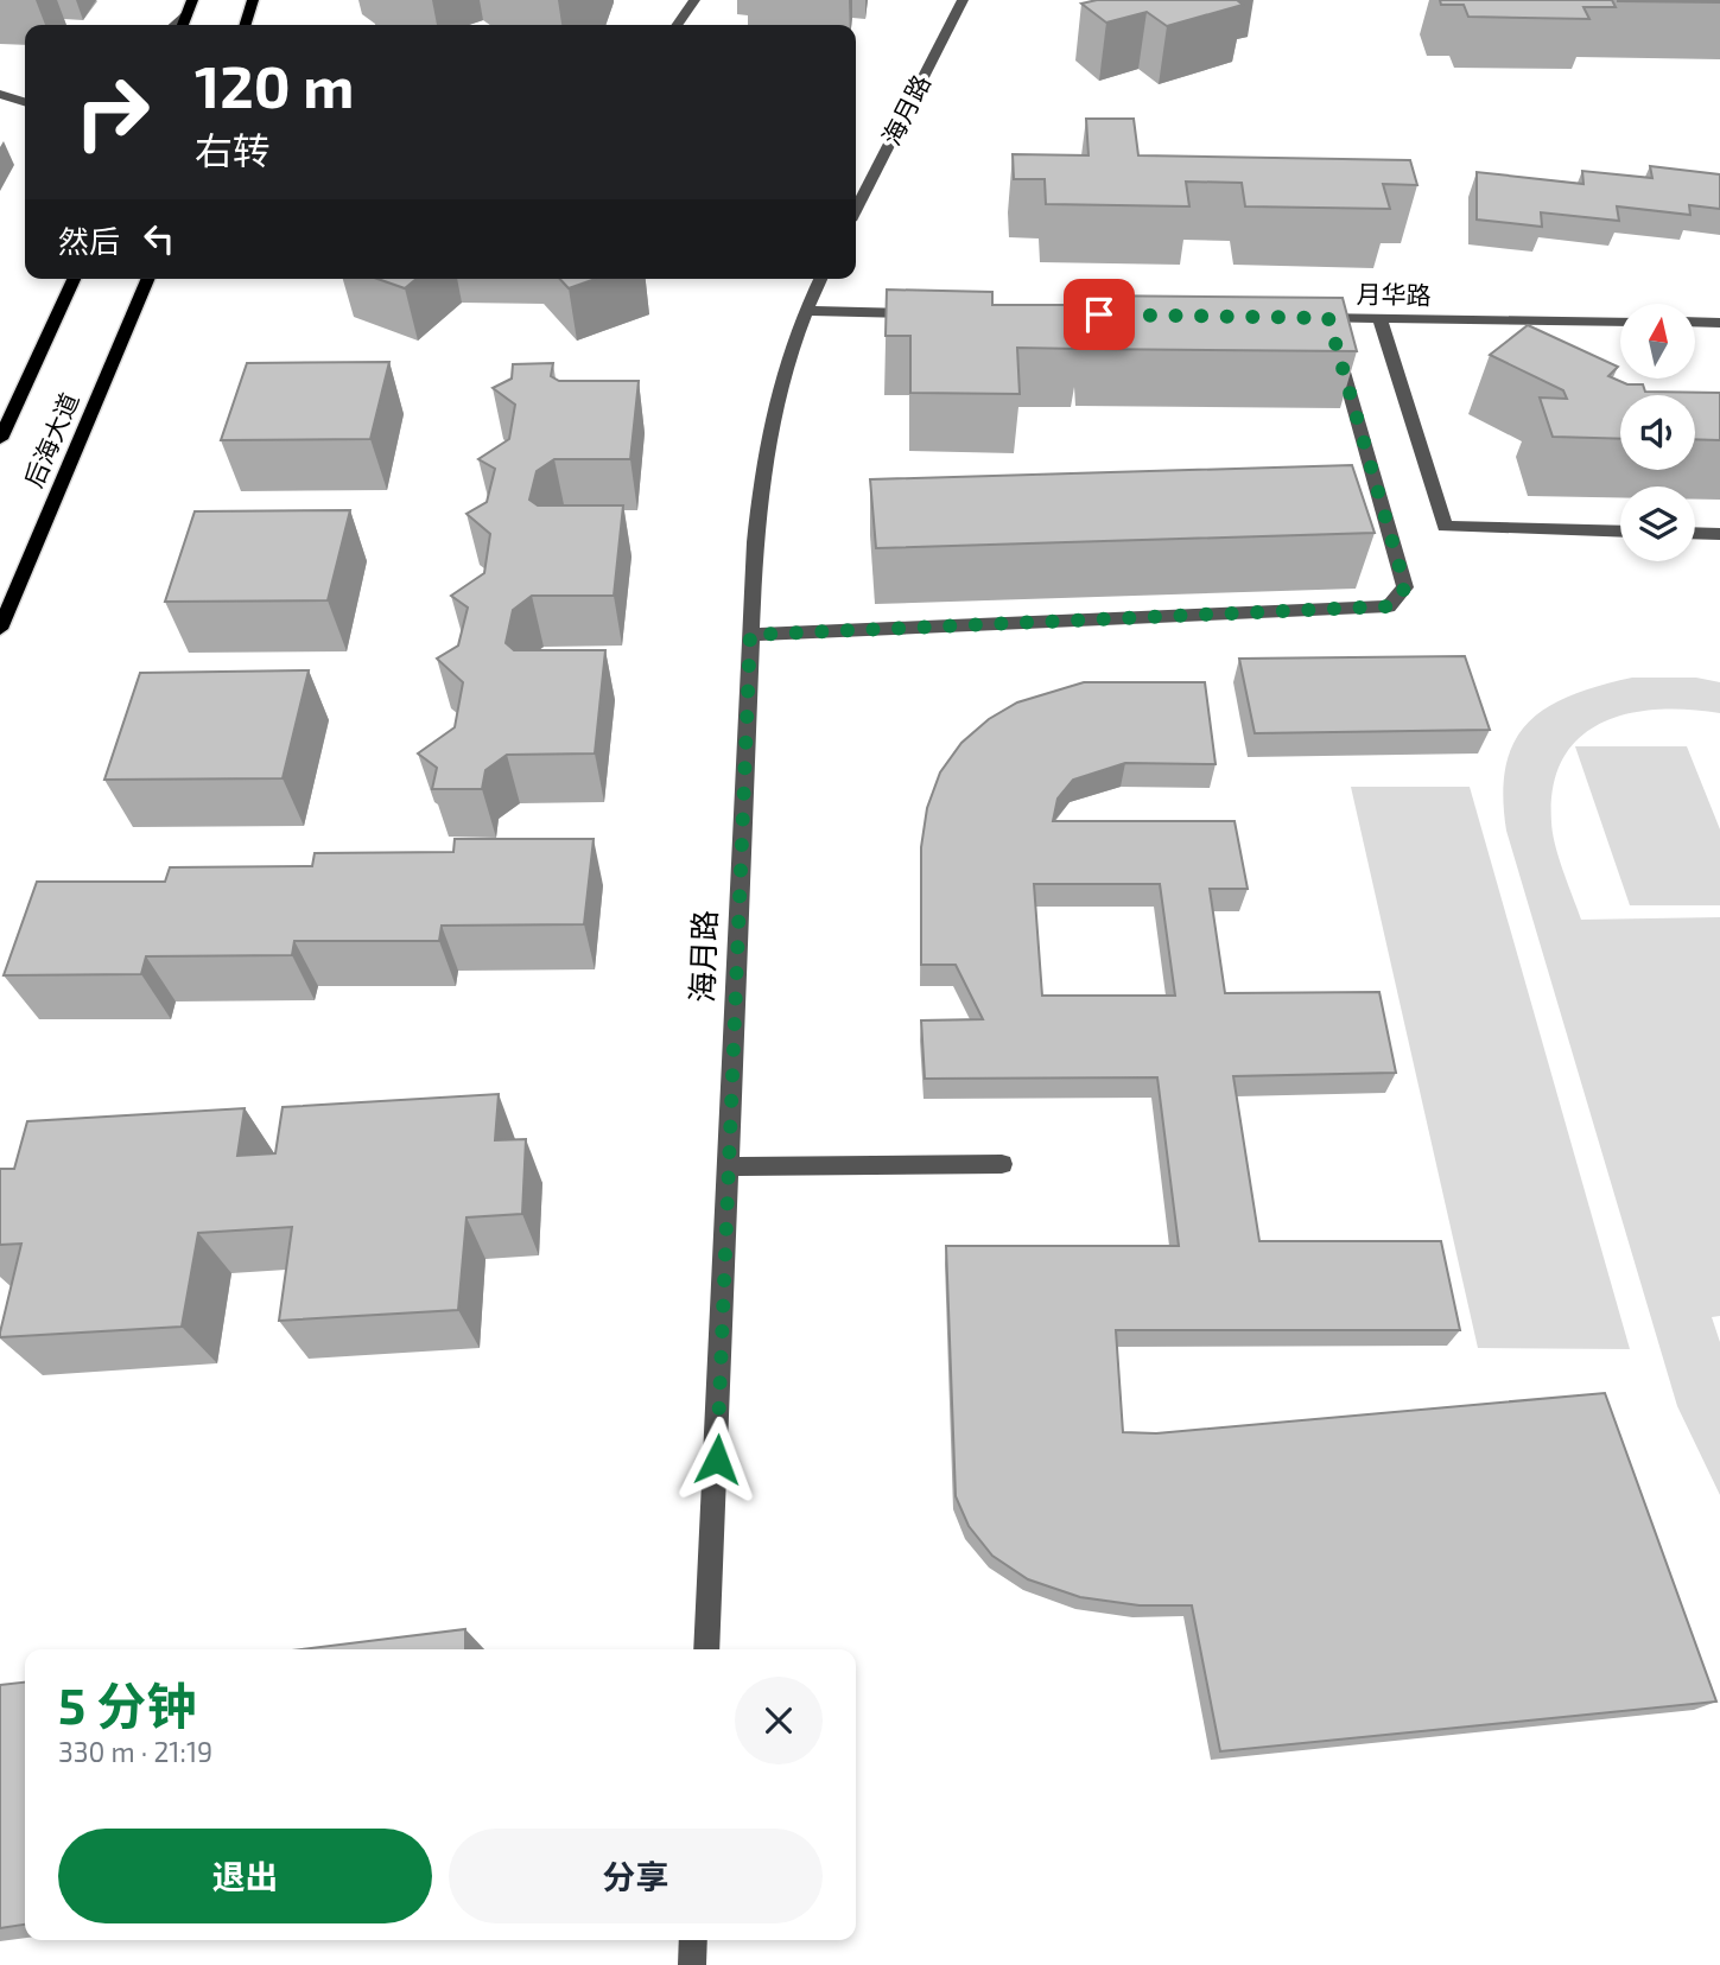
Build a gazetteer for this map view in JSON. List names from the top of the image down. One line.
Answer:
{"streets":{"main road":["后海大道"],"street":["海月路","月华路"]},"north":"top","page":{"turn":["120 m","右转"],"then":"然后","heading":["5 分钟","330 m · 21:19"],"buttons":["退出","分享"]}}
